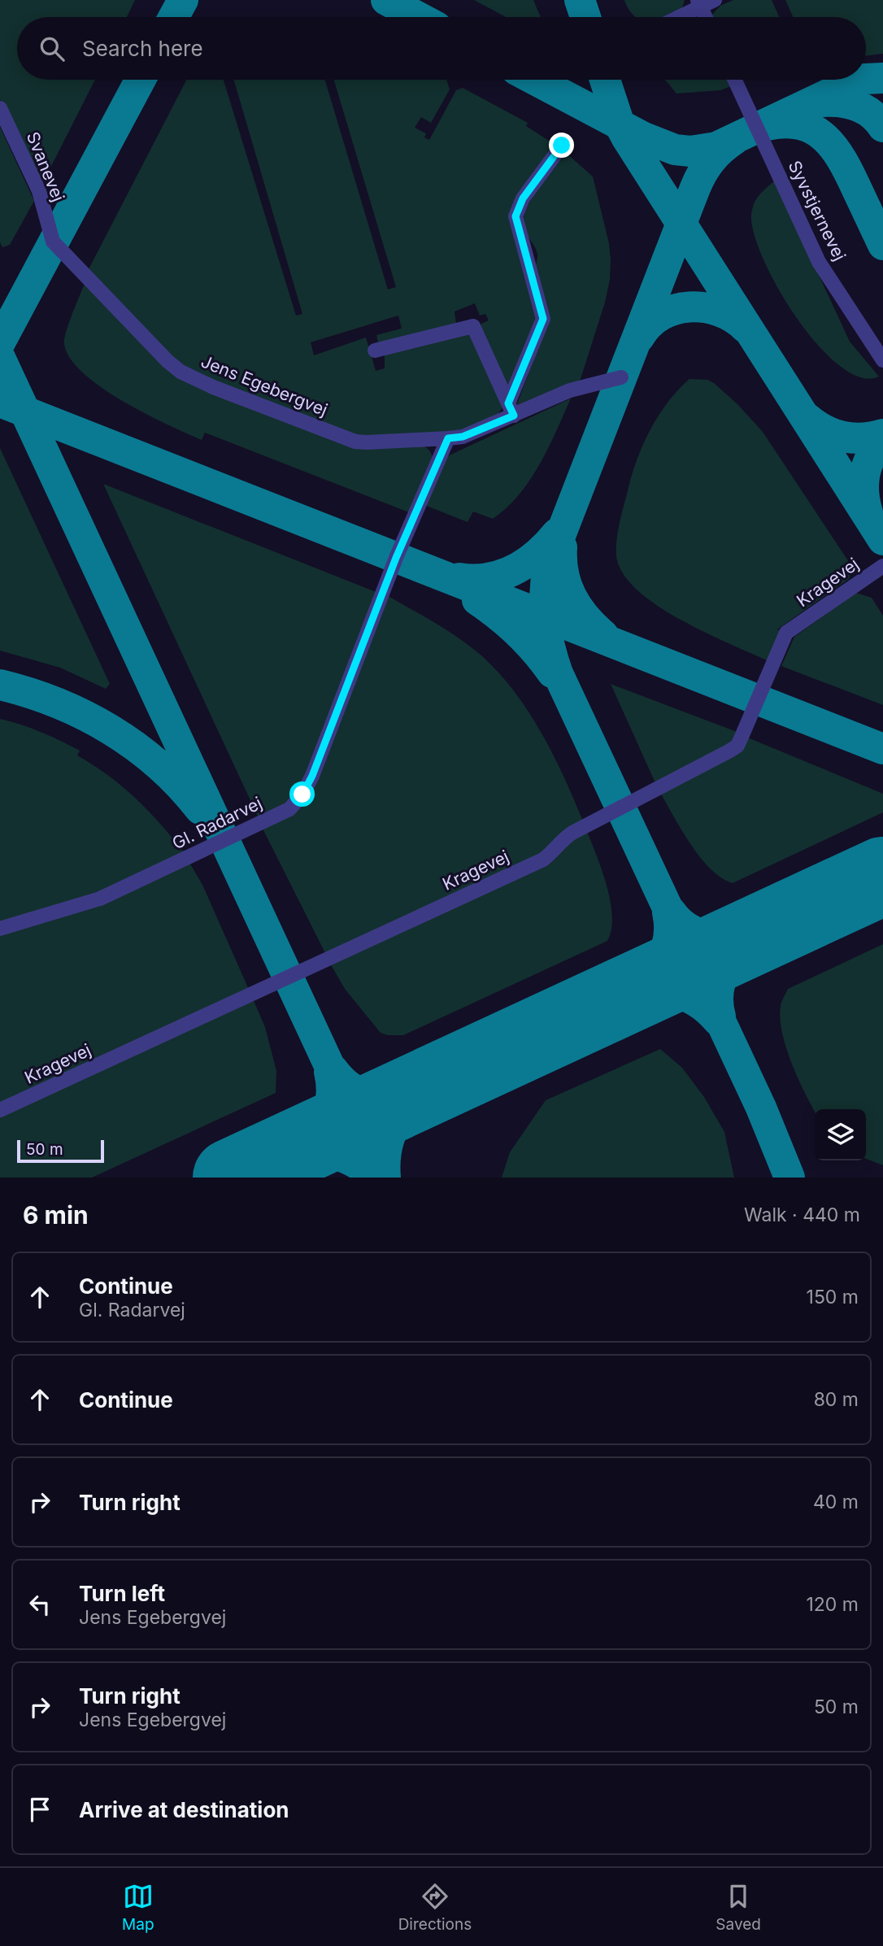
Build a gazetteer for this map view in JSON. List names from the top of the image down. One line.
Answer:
{"streets":{"lane":["Svanevej","Syvstjernevej","Jens Egebergvej","Kragevej","Gl. Radarvej"]},"crossings":[["Svanevej","Jens Egebergvej"],["Jens Egebergvej","Gl. Radarvej"]],"scale_bar":"50 m","page":{"search":"Search here","scale":"50 m","heading":["6 min","Walk · 440 m"],"list":[["Continue","Gl. Radarvej","150 m"],["Continue","80 m"],["Turn right","40 m"],["Turn left","Jens Egebergvej","120 m"],["Turn right","Jens Egebergvej","50 m"],"Arrive at destination"],"nav":["Map","Directions","Saved"]}}
